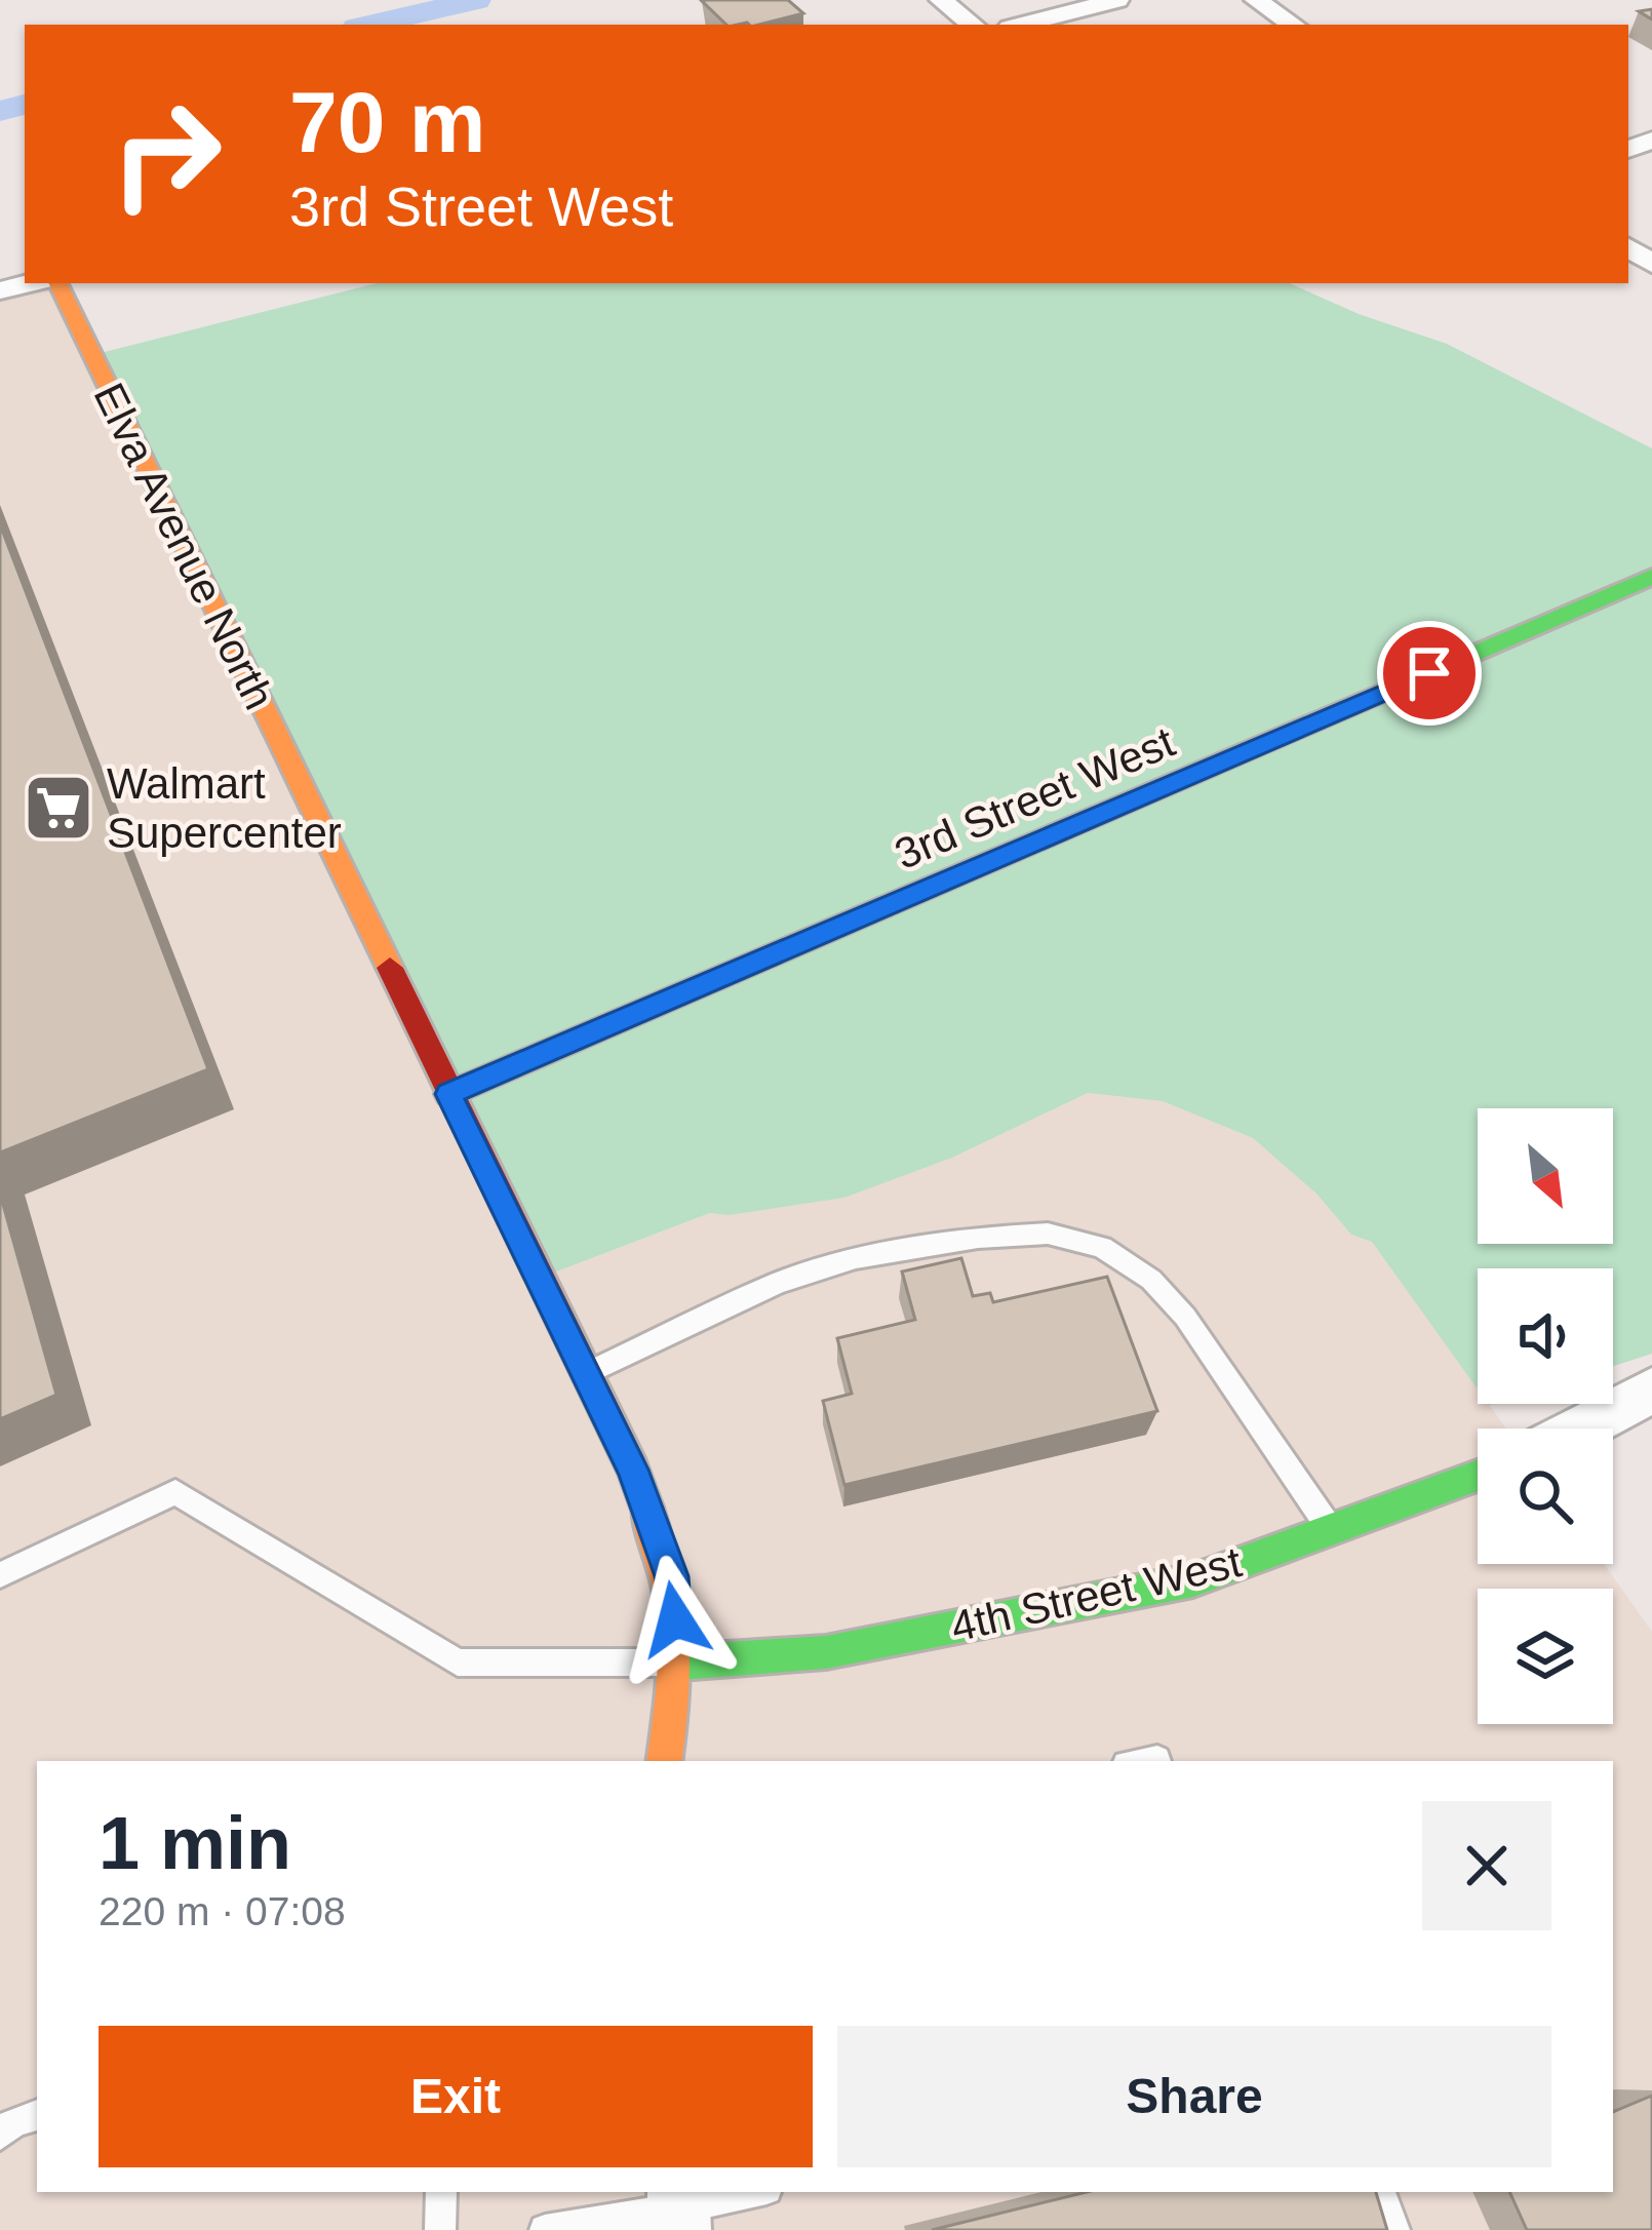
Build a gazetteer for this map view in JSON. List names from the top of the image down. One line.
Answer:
{"streets":{"street":["Elva Avenue North","3rd Street West","4th Street West"]},"crossings":[["Elva Avenue North","3rd Street West"],["Elva Avenue North","4th Street West"]],"places":{"supermarket":["Walmart Supercenter"]},"north":"bottom right","page":{"turn":["70 m","3rd Street West"],"heading":["1 min","220 m · 07:08"],"buttons":["Exit","Share"]}}
